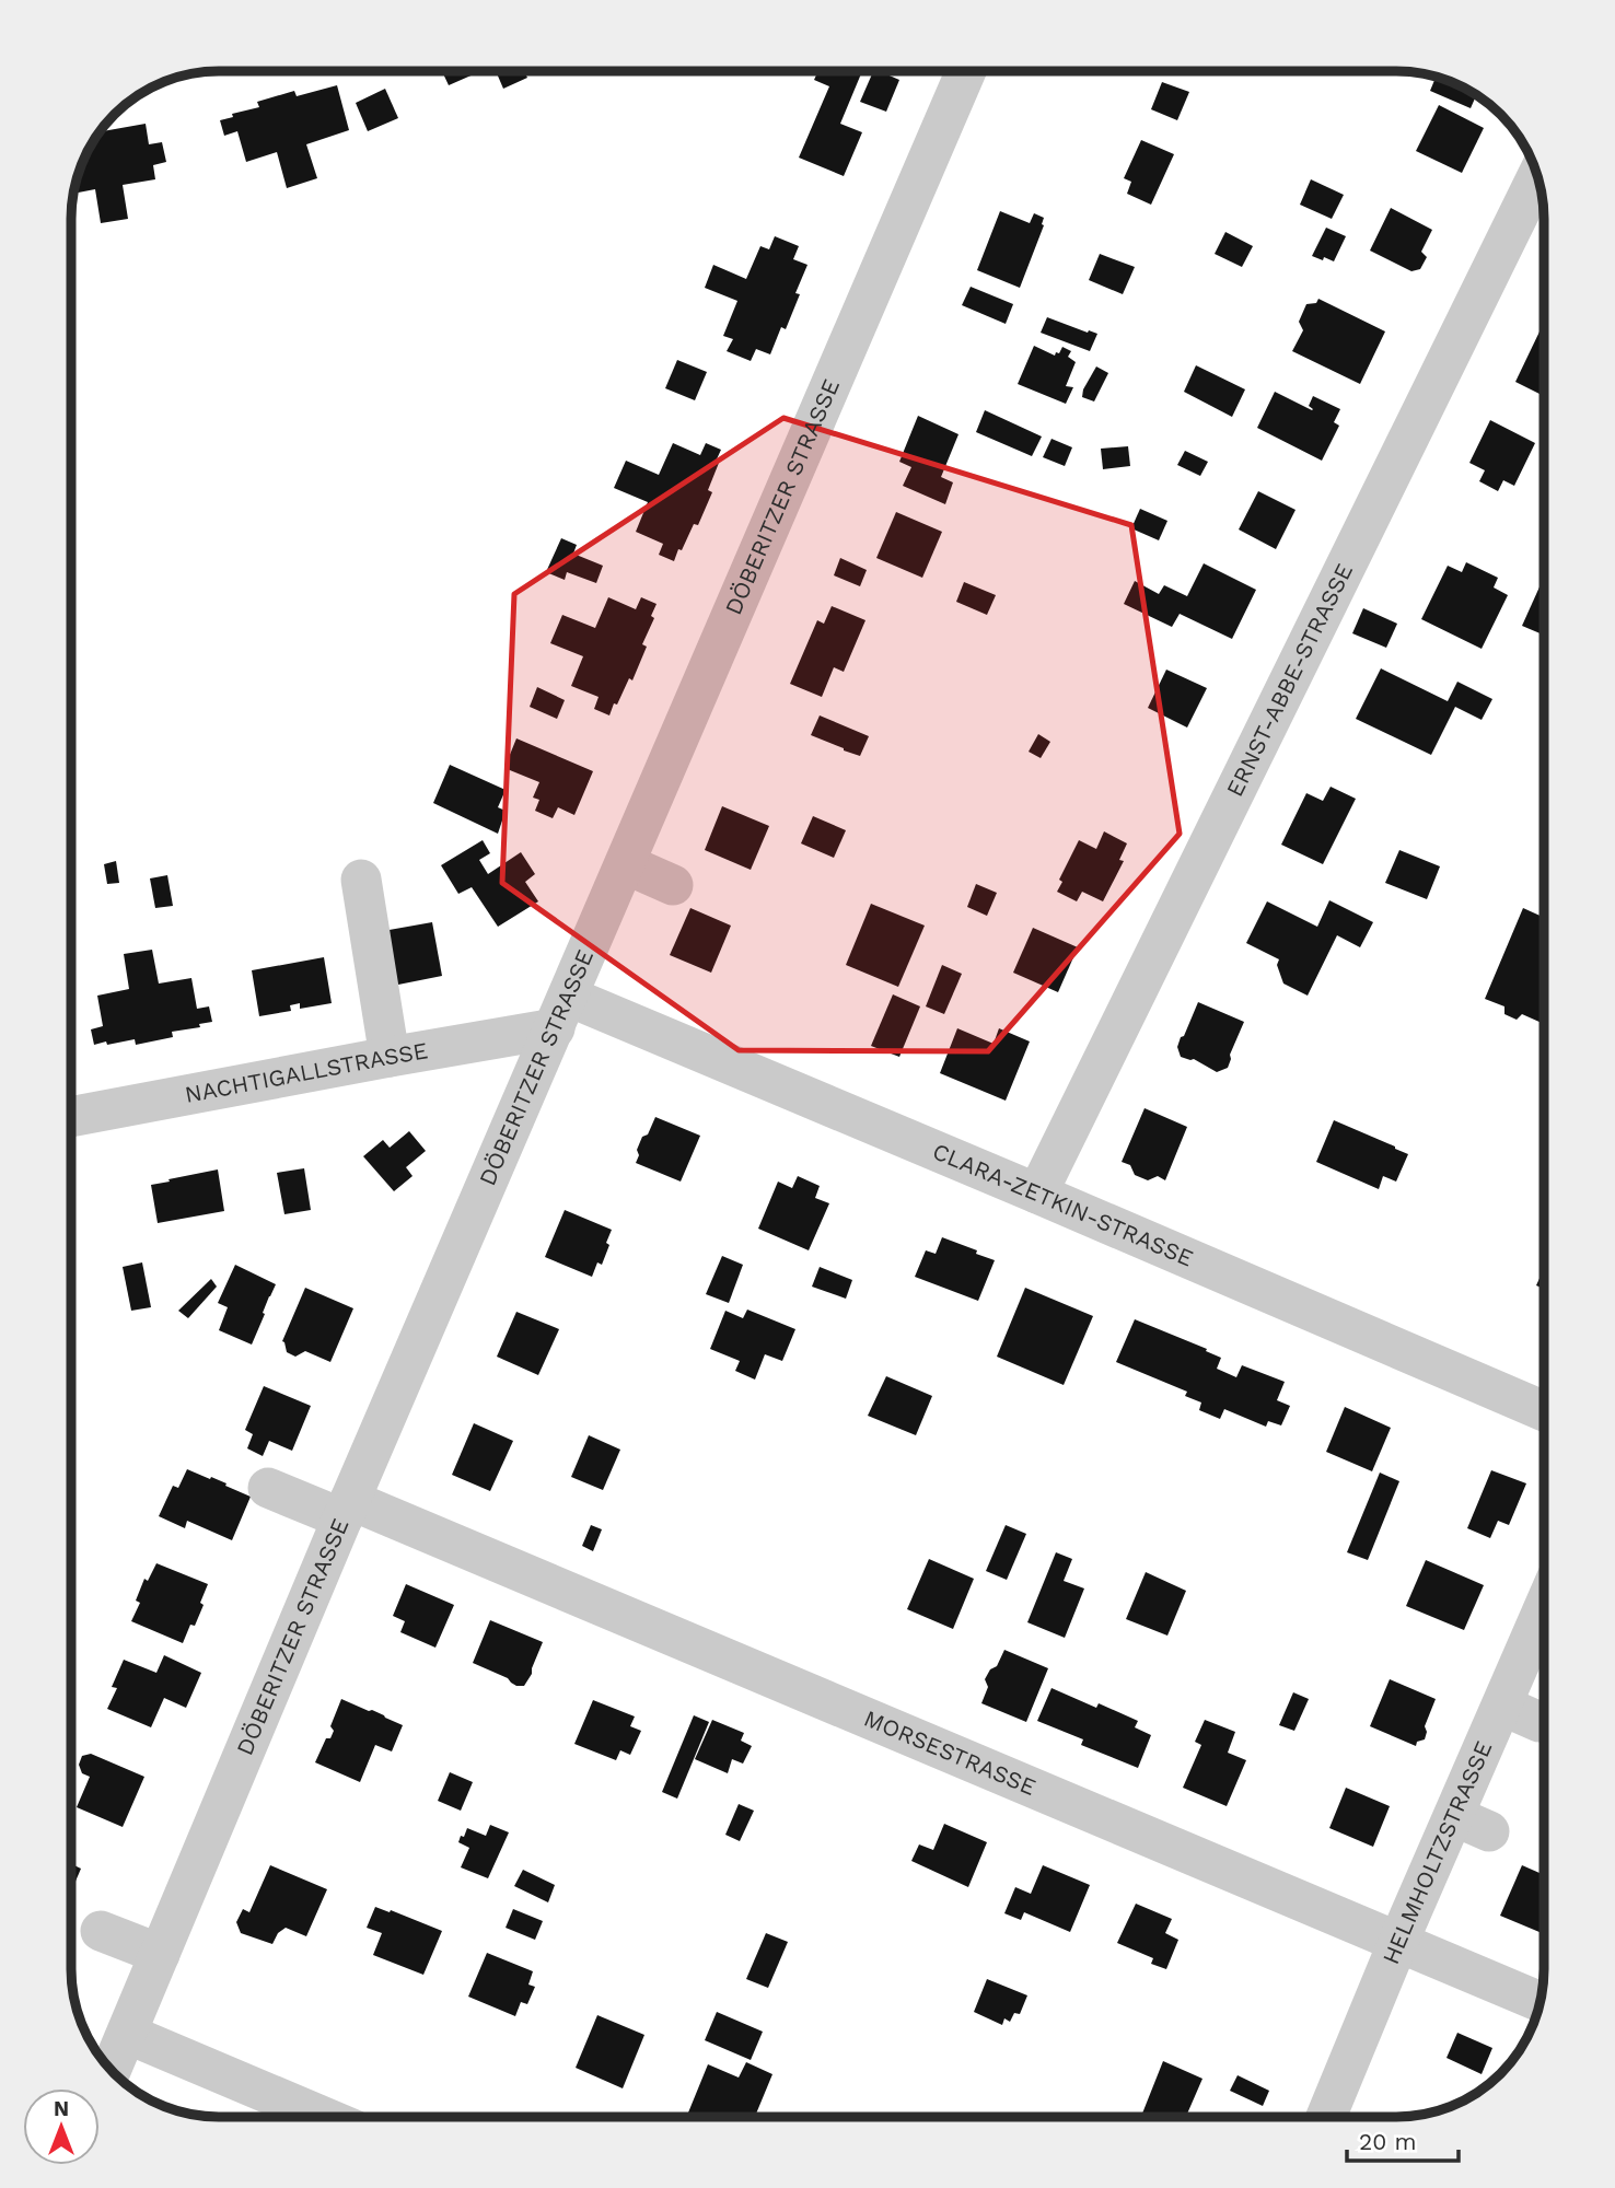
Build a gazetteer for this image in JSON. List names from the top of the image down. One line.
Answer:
{"streets":{"street":["DÖBERITZER STRASSE","ERNST-ABBE-STRASSE","NACHTIGALLSTRASSE","CLARA-ZETKIN-STRASSE","MORSESTRASSE","HELMHOLTZSTRASSE"]},"crossings":[["DÖBERITZER STRASSE","NACHTIGALLSTRASSE"],["DÖBERITZER STRASSE","CLARA-ZETKIN-STRASSE"],["DÖBERITZER STRASSE","MORSESTRASSE"],["ERNST-ABBE-STRASSE","CLARA-ZETKIN-STRASSE"],["NACHTIGALLSTRASSE","CLARA-ZETKIN-STRASSE"],["MORSESTRASSE","HELMHOLTZSTRASSE"]],"scale_bar":"20 m","north":"top"}
